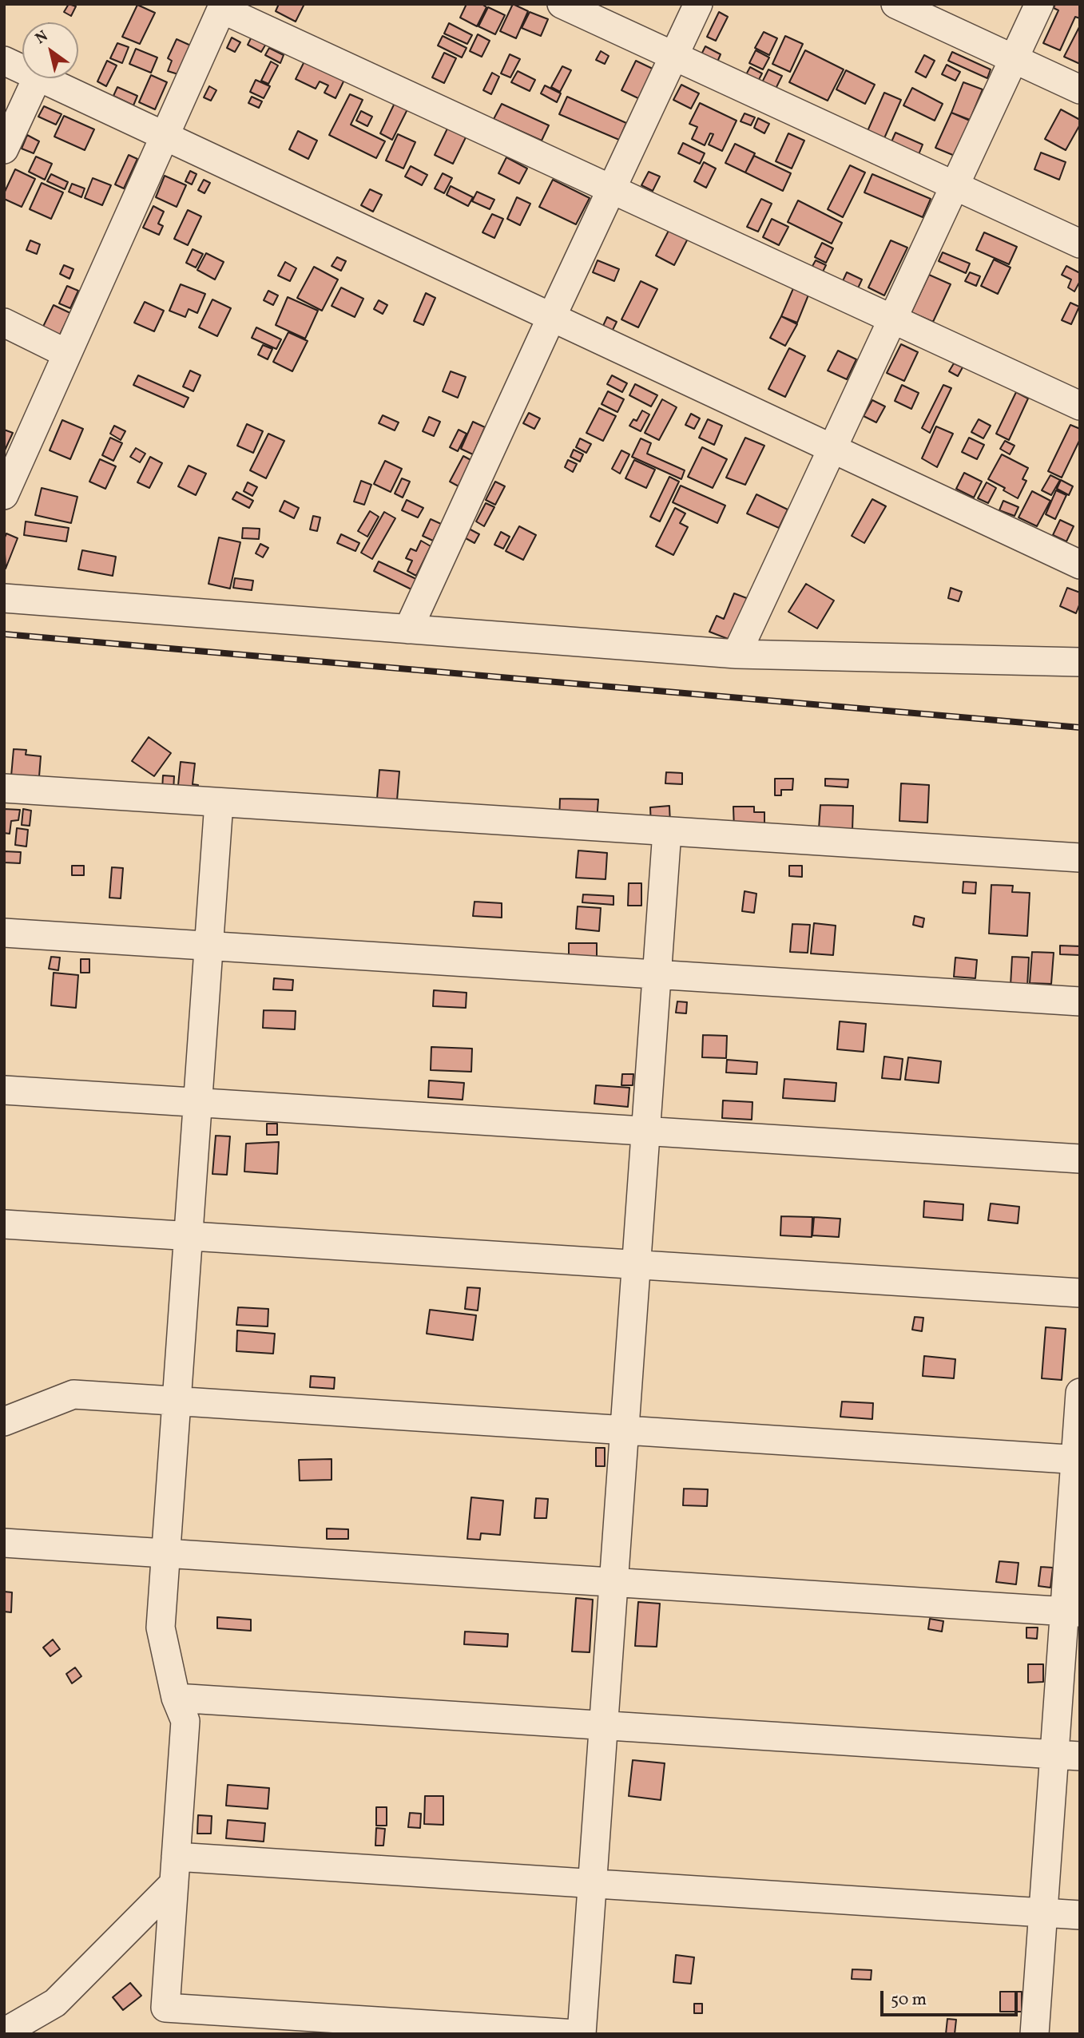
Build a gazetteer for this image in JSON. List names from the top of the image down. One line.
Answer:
{"scale_bar":"50 m","north":"top left"}
